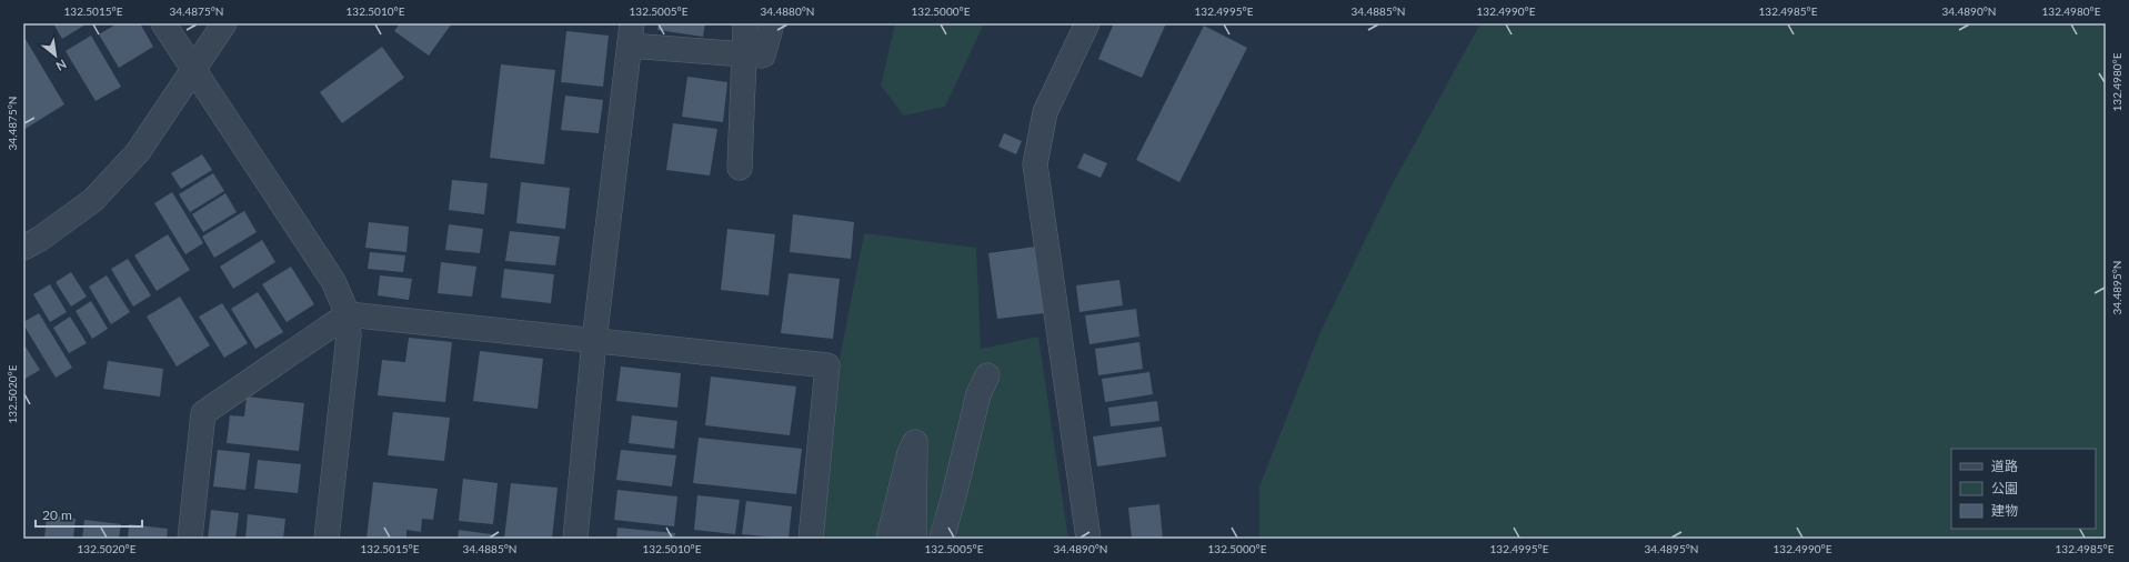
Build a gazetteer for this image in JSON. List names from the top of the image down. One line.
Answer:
{"legend":["道路","公園","建物"],"scale_bar":"20 m","north":"bottom right","coordinates":["132.5015°E","34.4875°N","132.5010°E","132.5005°E","34.4880°N","132.5000°E","132.4995°E","34.4885°N","132.4990°E","132.4985°E","34.4890°N","132.4980°E","34.4895°N","132.5020°E"]}
